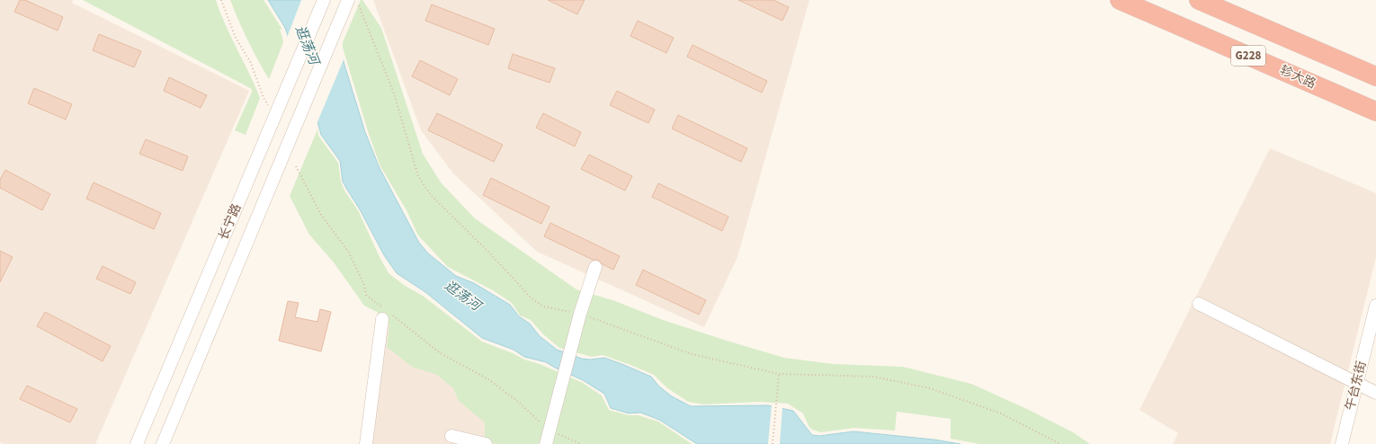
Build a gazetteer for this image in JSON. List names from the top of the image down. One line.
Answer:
{"streets":{"highway":["G228","轸大路"],"street":["长宁路","午台东街"]},"water":["逛荡河"]}
